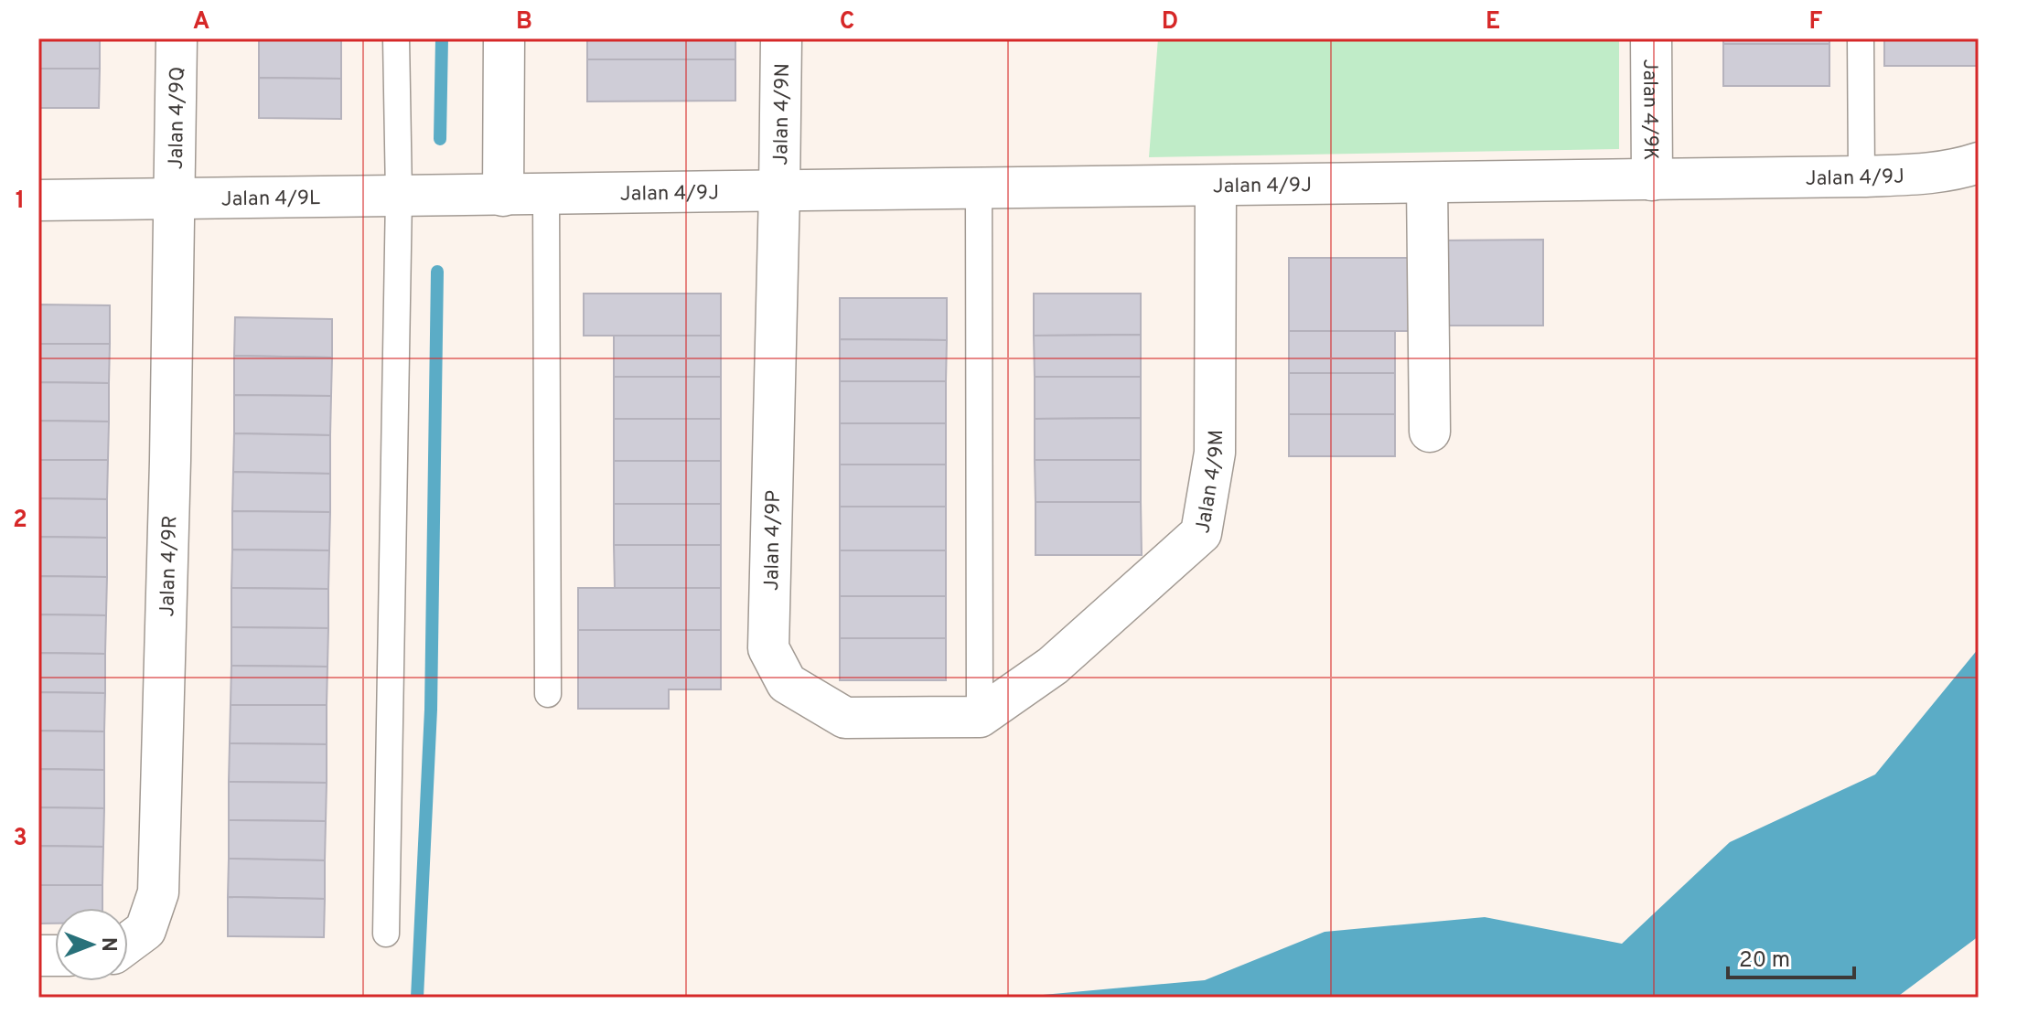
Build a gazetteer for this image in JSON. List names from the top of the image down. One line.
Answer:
{"streets":{"street":["Jalan 4/9K","Jalan 4/9N","Jalan 4/9Q","Jalan 4/9J","Jalan 4/9L","Jalan 4/9M","Jalan 4/9P","Jalan 4/9R"]},"crossings":[["Jalan 4/9K","Jalan 4/9J"],["Jalan 4/9N","Jalan 4/9J"],["Jalan 4/9N","Jalan 4/9P"],["Jalan 4/9Q","Jalan 4/9L"],["Jalan 4/9Q","Jalan 4/9R"],["Jalan 4/9J","Jalan 4/9L"],["Jalan 4/9J","Jalan 4/9M"],["Jalan 4/9J","Jalan 4/9P"],["Jalan 4/9L","Jalan 4/9R"],["Jalan 4/9M","Jalan 4/9P"]],"scale_bar":"20 m","north":"right","grid":{"columns":["A","B","C","D","E","F"],"rows":["1","2","3"]}}
